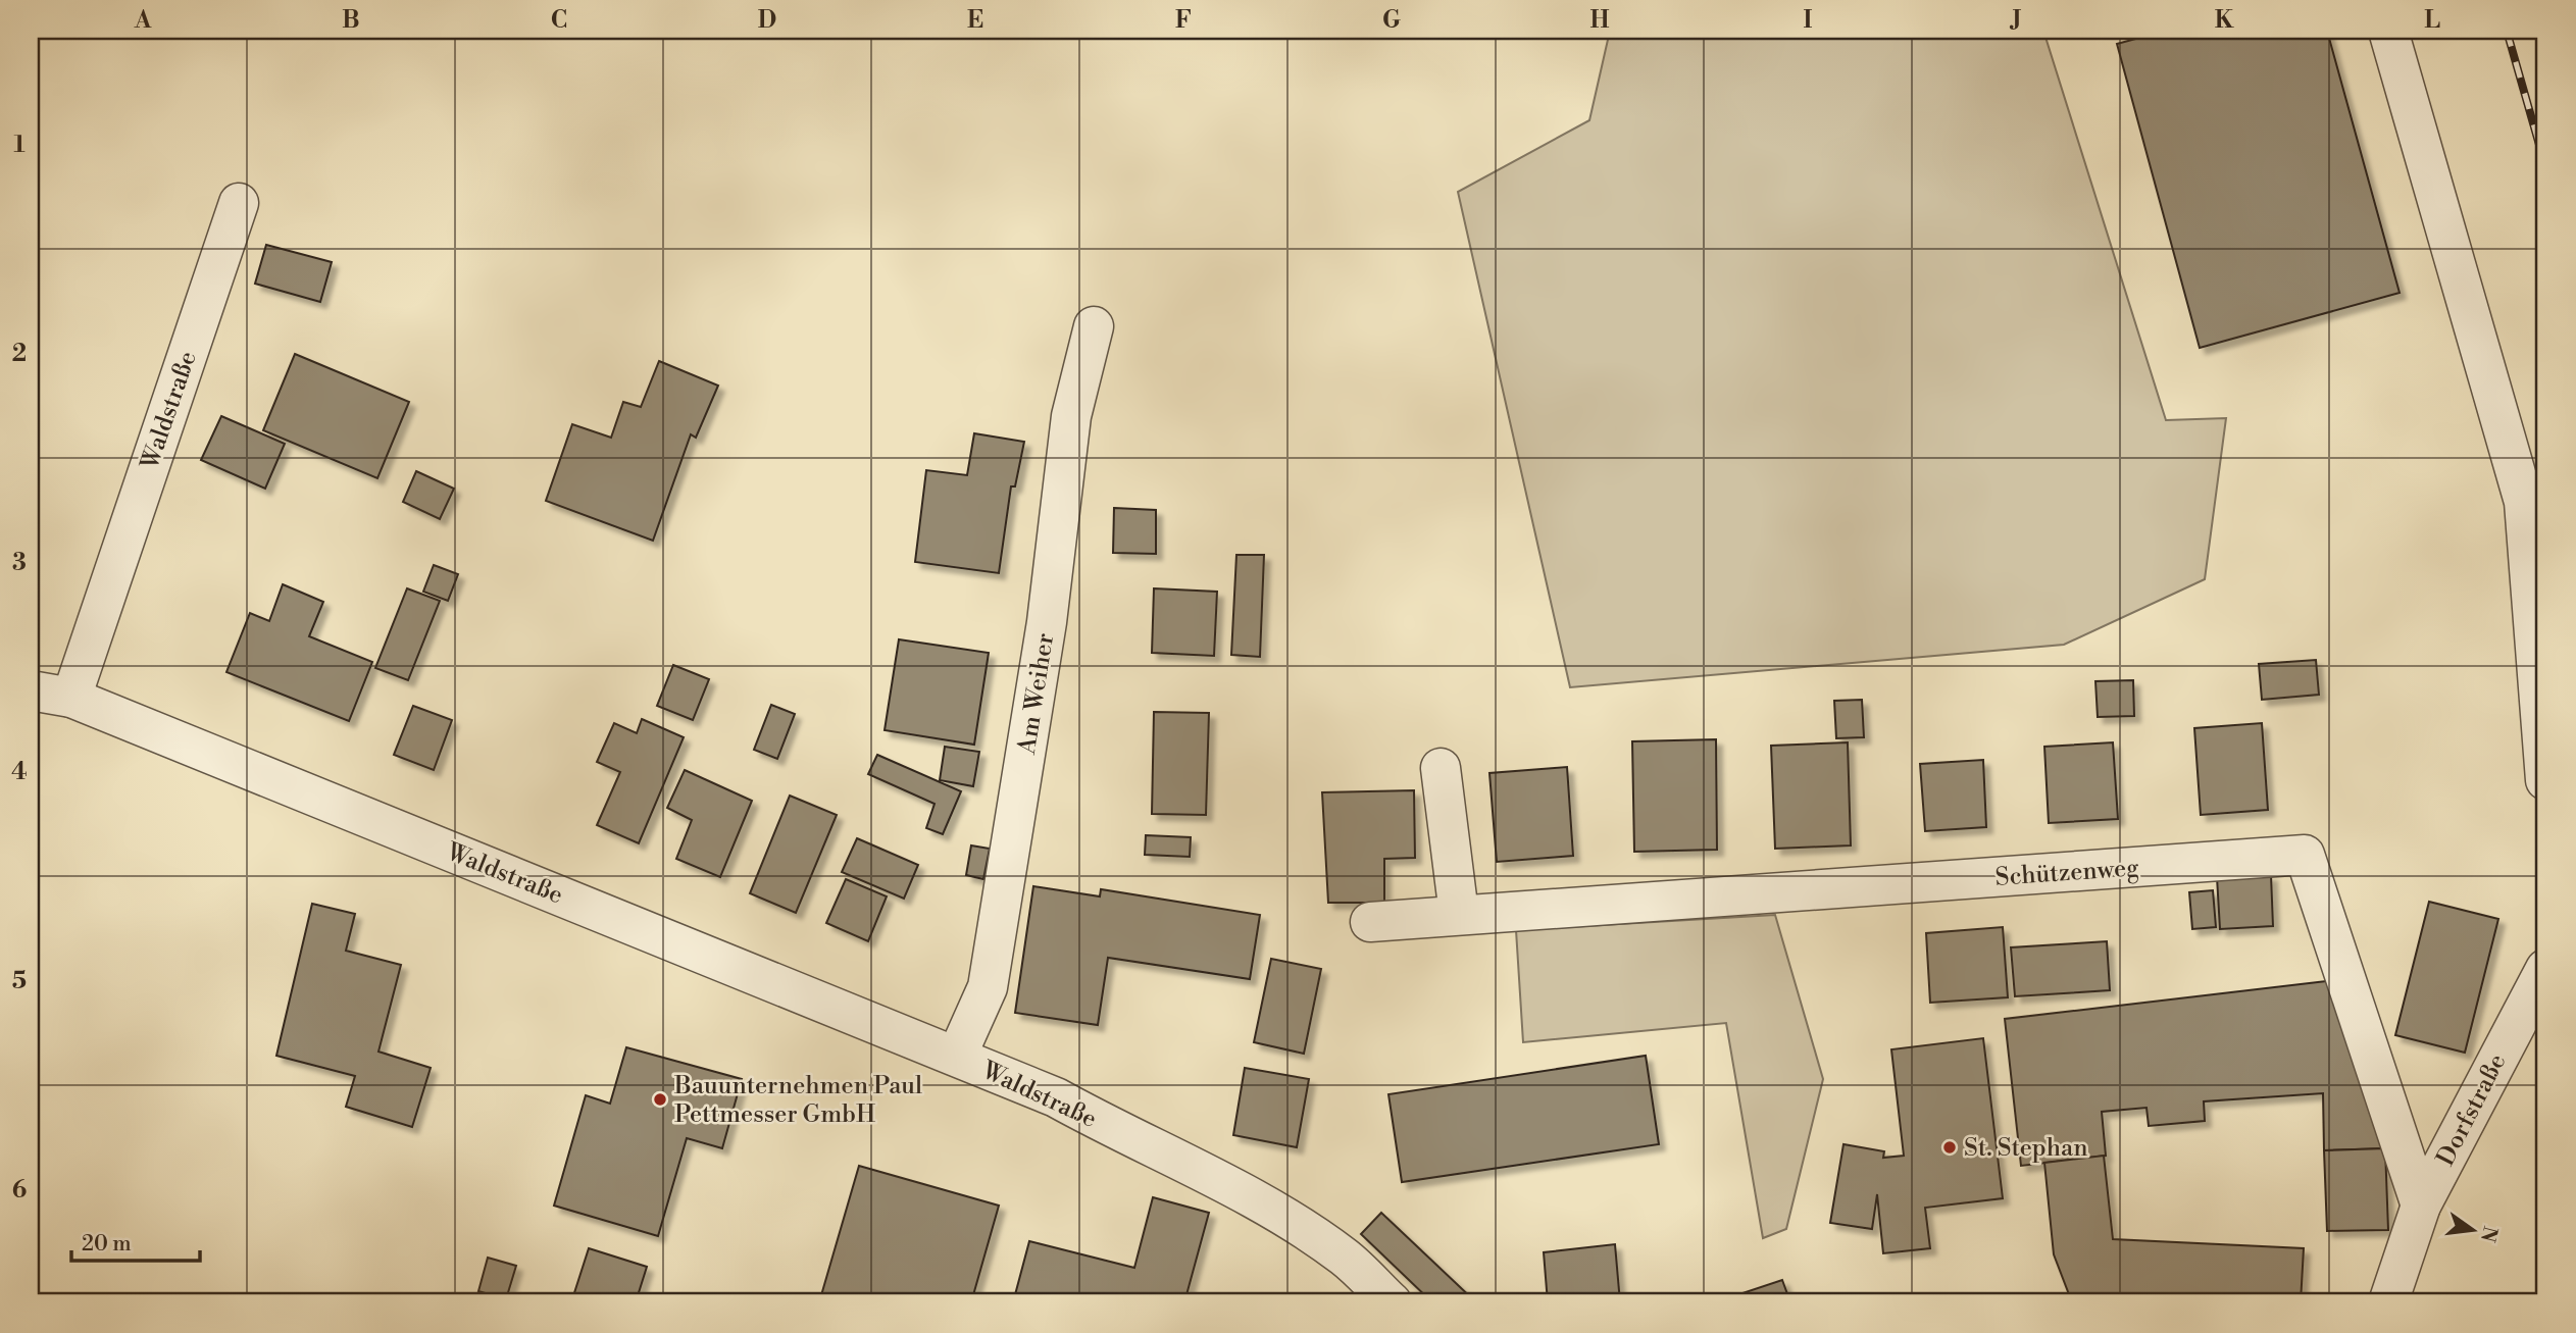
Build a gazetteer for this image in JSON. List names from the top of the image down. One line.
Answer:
{"streets":{"street":["Waldstraße","Am Weiher","Schützenweg","Dorfstraße"]},"crossings":[["Waldstraße","Am Weiher"],["Schützenweg","Dorfstraße"]],"places":["Bauunternehmen Paul Pettmesser GmbH","St. Stephan"],"scale_bar":"20 m","north":"right","grid":{"columns":["A","B","C","D","E","F","G","H","I","J","K","L"],"rows":["1","2","3","4","5","6"]}}
